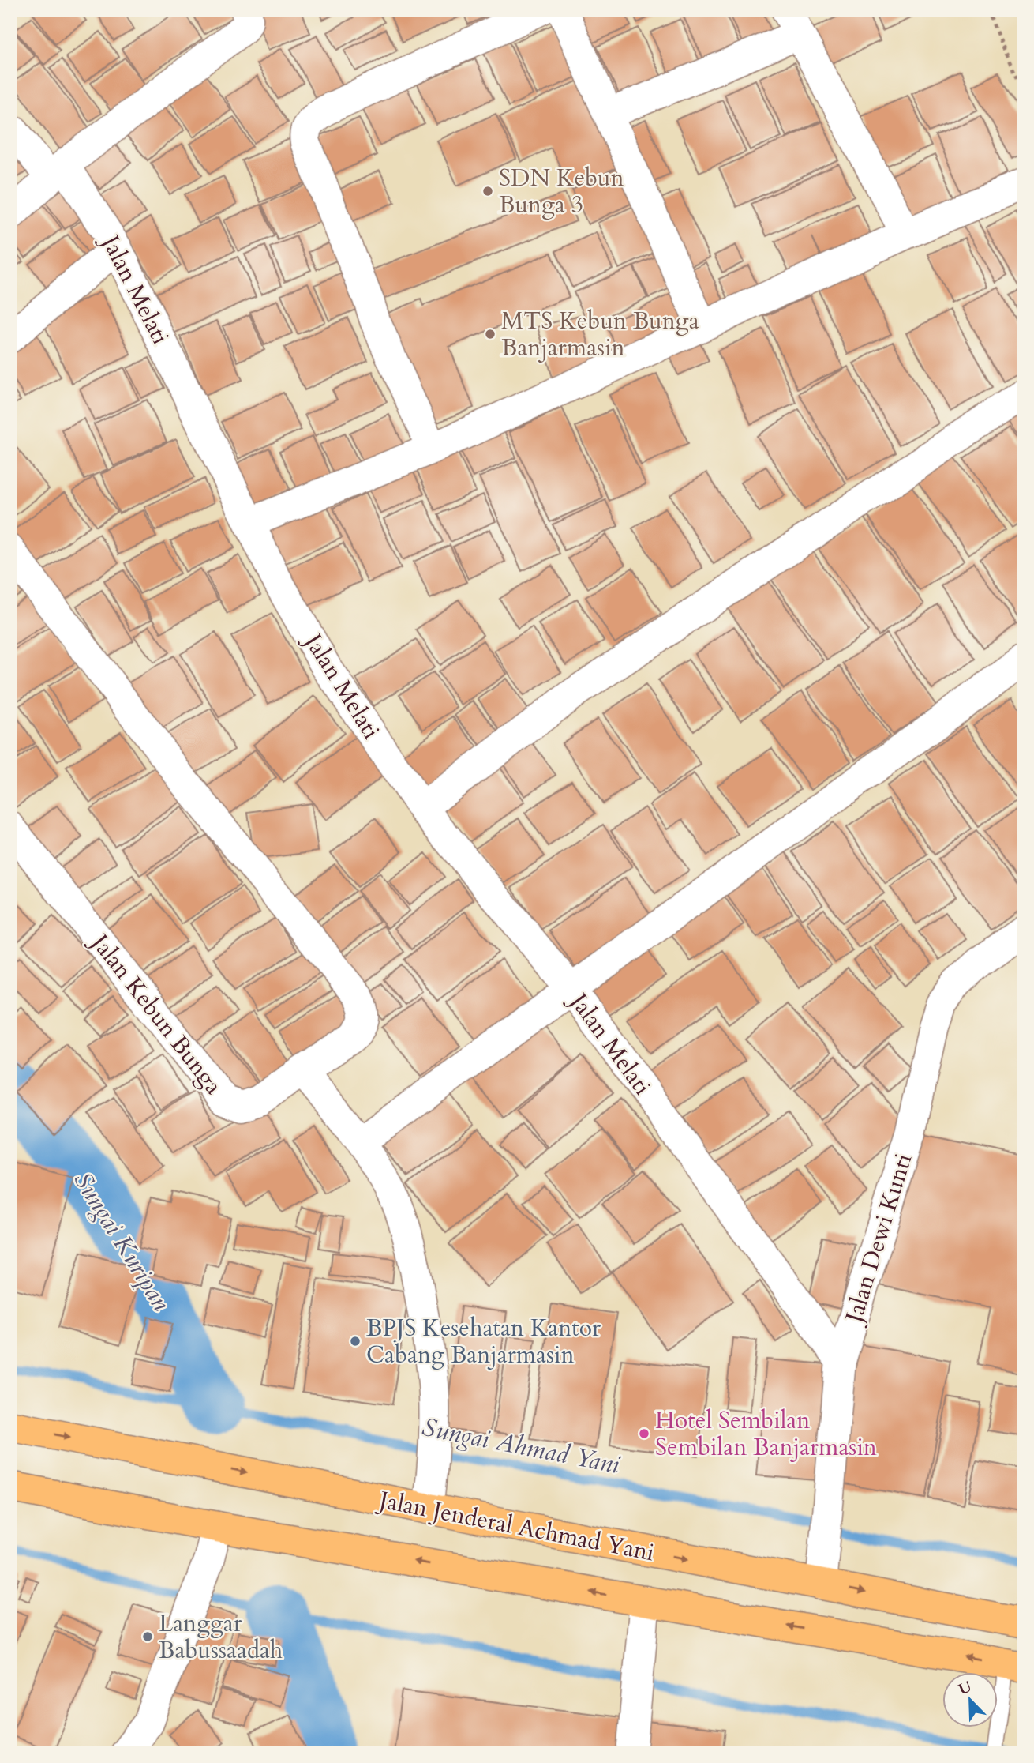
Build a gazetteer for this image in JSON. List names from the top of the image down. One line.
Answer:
{"streets":{"highway":["Jalan Jenderal Achmad Yani"],"street":["Jalan Melati","Jalan Kebun Bunga","Jalan Dewi Kunti"]},"crossings":[["Jalan Melati","Jalan Dewi Kunti"],["Jalan Dewi Kunti","Jalan Jenderal Achmad Yani"]],"water":["Sungai Kuripan","Sungai Ahmad Yani"],"places":["SDN Kebun Bunga 3","MTS Kebun Bunga Banjarmasin","BPJS Kesehatan Kantor Cabang Banjarmasin","Hotel Sembilan Sembilan Banjarmasin","Langgar Babussaadah"],"north":"top left"}
